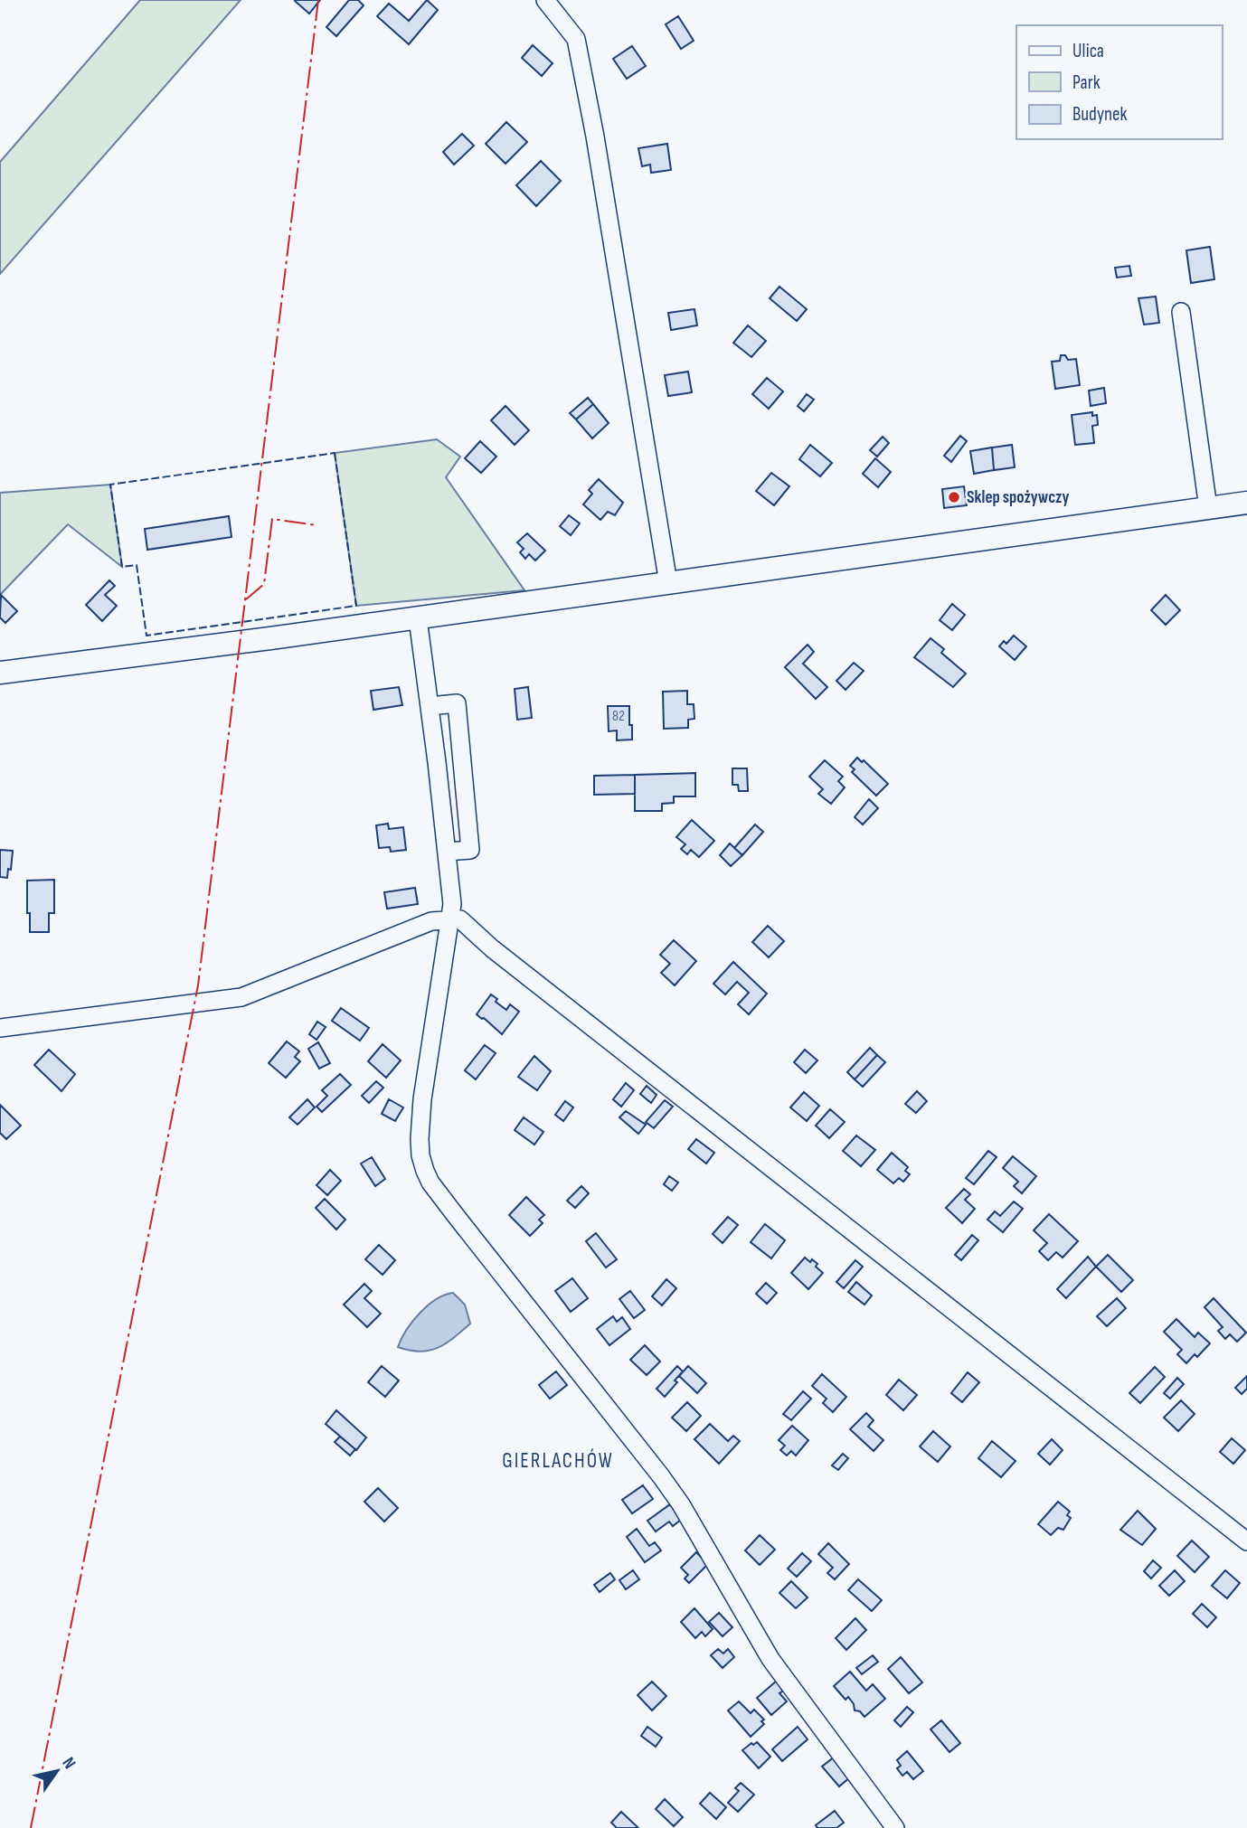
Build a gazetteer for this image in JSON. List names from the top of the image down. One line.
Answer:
{"districts":["GIERLACHÓW"],"places":["Sklep spożywczy"],"house_numbers":["82"],"legend":["Ulica","Park","Budynek"],"north":"top right"}
